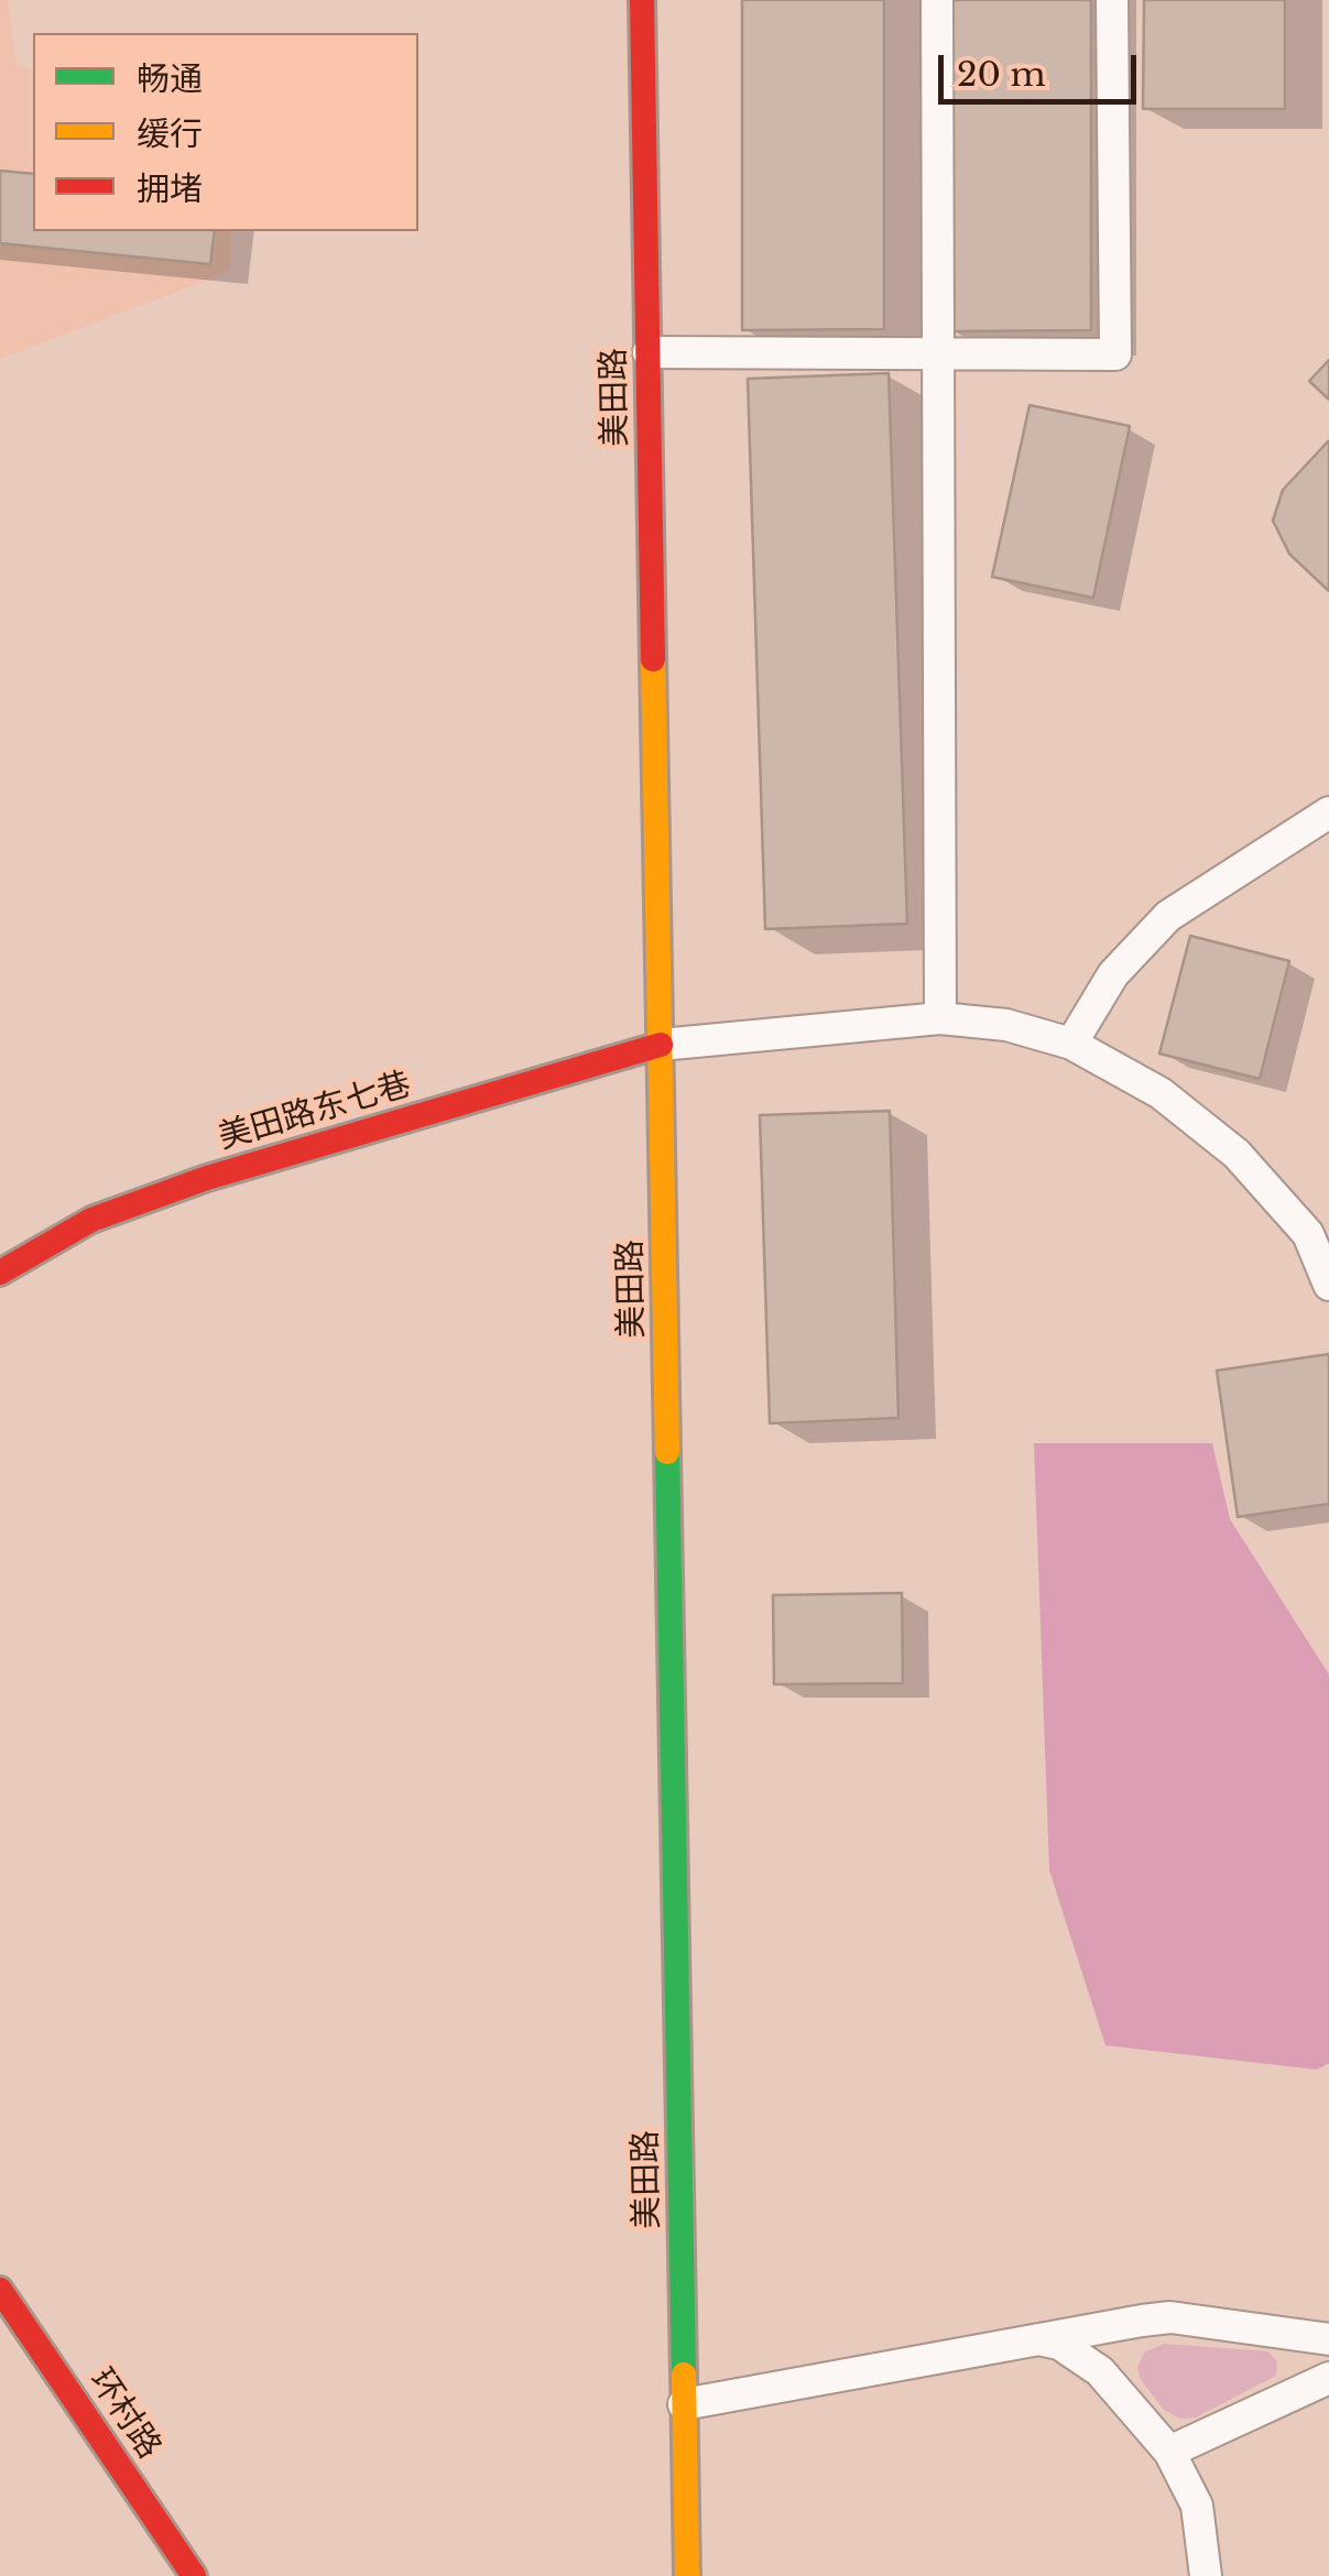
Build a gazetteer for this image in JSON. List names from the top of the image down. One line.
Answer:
{"streets":{"street":["美田路","美田路东七巷","环村路"]},"crossings":[["美田路","美田路东七巷"]],"legend":["畅通","缓行","拥堵"],"scale_bar":"20 m"}
